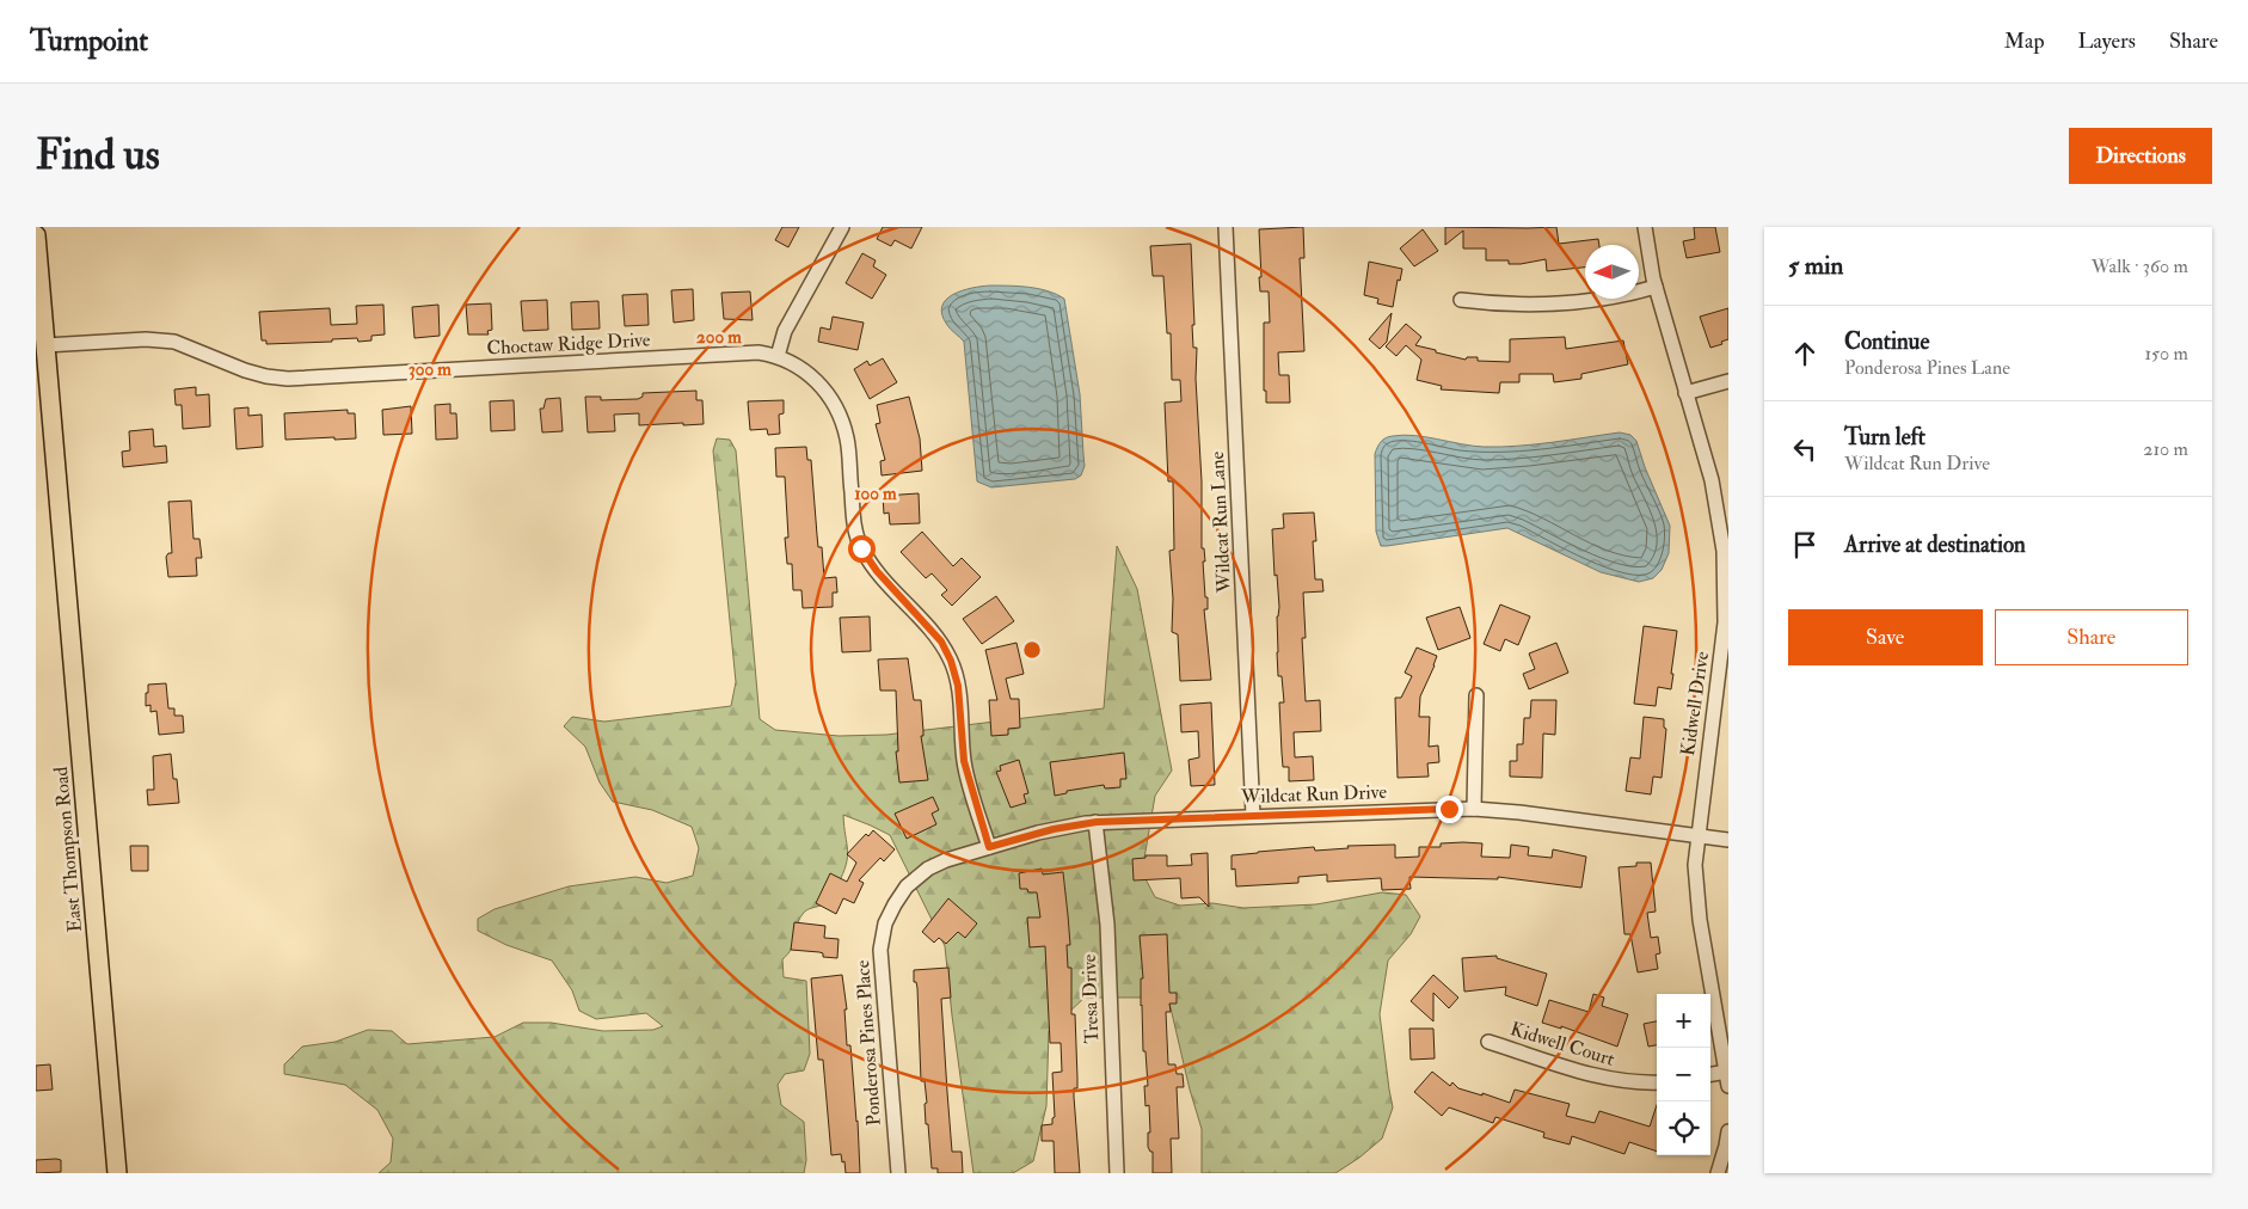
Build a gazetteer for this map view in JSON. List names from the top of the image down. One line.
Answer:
{"streets":{"main road":["East Thompson Road"],"street":["Choctaw Ridge Drive","Wildcat Run Lane","Kidwell Drive","Wildcat Run Drive","Tresa Drive","Ponderosa Pines Place","Kidwell Court"]},"crossings":[["Choctaw Ridge Drive","East Thompson Road"],["Wildcat Run Lane","Wildcat Run Drive"],["Kidwell Drive","Wildcat Run Drive"],["Wildcat Run Drive","Tresa Drive"],["Wildcat Run Drive","Ponderosa Pines Place"]],"north":"left","page":{"header":"Turnpoint","nav":["Map","Layers","Share"],"buttons":["Directions",["Save","Share"]],"title":"Find us","heading":["5 min","Walk · 360 m"],"list":[["Continue","Ponderosa Pines Lane","150 m"],["Turn left","Wildcat Run Drive","210 m"],"Arrive at destination"],"map_buttons":["+","−"]},"rings":["200 m","300 m","100 m"]}
